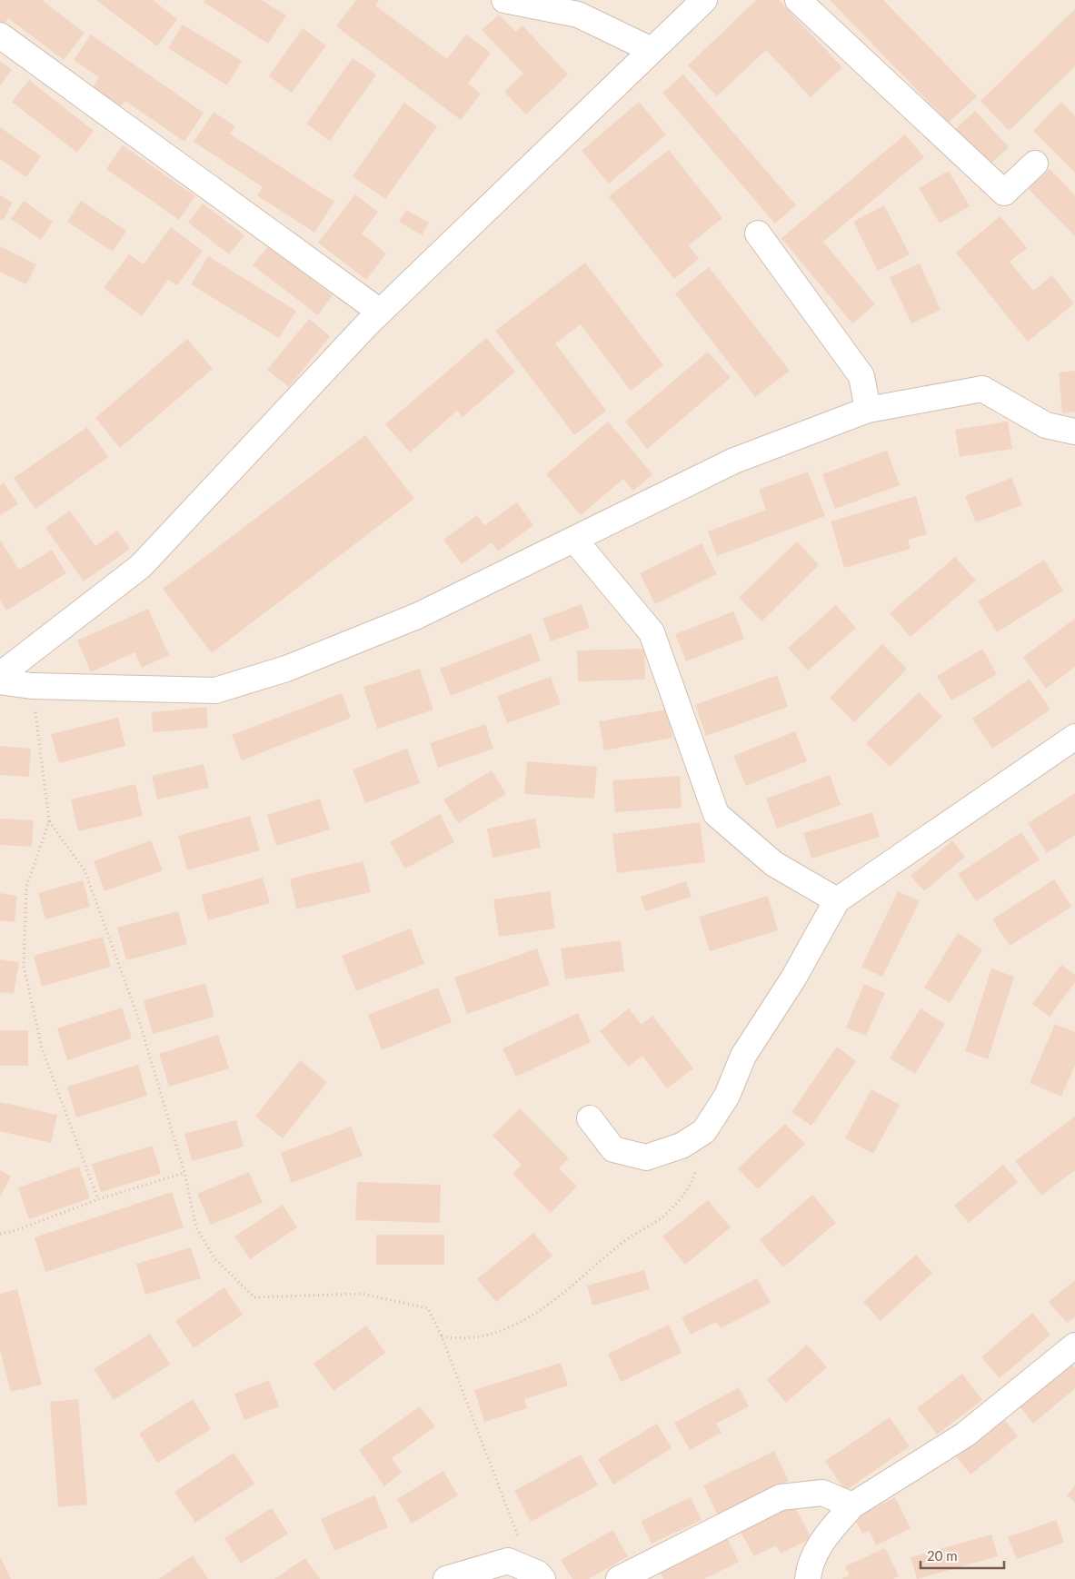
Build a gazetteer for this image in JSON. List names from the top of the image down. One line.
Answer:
{"scale_bar":"20 m"}
